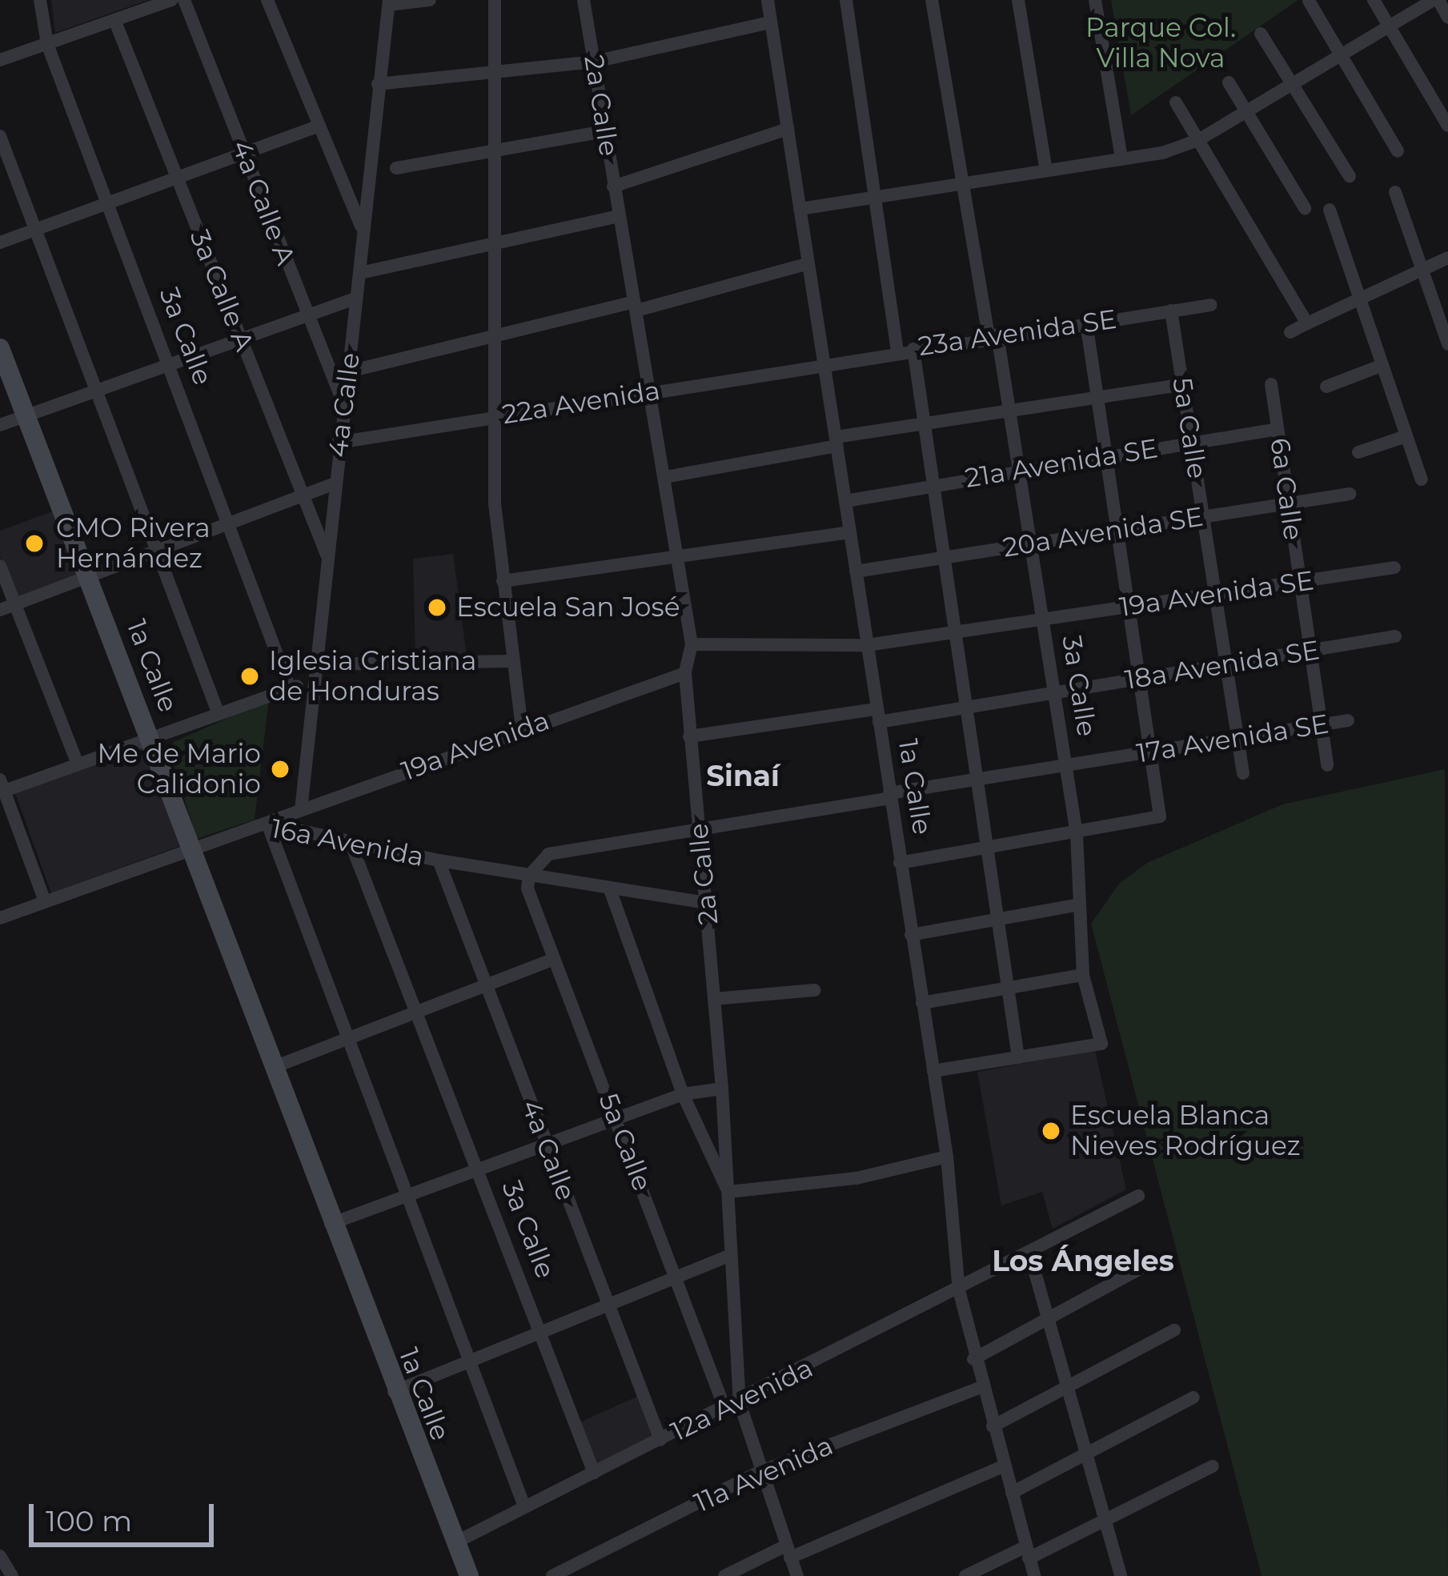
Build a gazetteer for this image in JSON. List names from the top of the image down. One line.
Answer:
{"streets":{"street":["2a Calle","4a Calle A","3a Calle A","23a Avenida SE","3a Calle","22a Avenida","4a Calle","5a Calle","21a Avenida SE","6a Calle","20a Avenida SE","19a Avenida SE","18a Avenida SE","1a Calle","17a Avenida SE","19a Avenida","16a Avenida","12a Avenida","11a Avenida"]},"crossings":[["2a Calle","22a Avenida"],["2a Calle","18a Avenida SE"],["2a Calle","17a Avenida SE"],["2a Calle","19a Avenida"],["2a Calle","16a Avenida"],["2a Calle","12a Avenida"],["2a Calle","11a Avenida"],["4a Calle A","4a Calle"],["3a Calle A","4a Calle"],["23a Avenida SE","3a Calle"],["23a Avenida SE","22a Avenida"],["23a Avenida SE","5a Calle"],["23a Avenida SE","1a Calle"],["3a Calle","21a Avenida SE"],["3a Calle","20a Avenida SE"],["3a Calle","19a Avenida SE"],["3a Calle","18a Avenida SE"],["3a Calle","17a Avenida SE"],["3a Calle","16a Avenida"],["3a Calle","12a Avenida"],["22a Avenida","4a Calle"],["22a Avenida","1a Calle"],["4a Calle","19a Avenida"],["4a Calle","16a Avenida"],["4a Calle","12a Avenida"],["5a Calle","21a Avenida SE"],["5a Calle","20a Avenida SE"],["5a Calle","19a Avenida SE"],["5a Calle","18a Avenida SE"],["5a Calle","17a Avenida SE"],["5a Calle","16a Avenida"],["5a Calle","12a Avenida"],["21a Avenida SE","6a Calle"],["21a Avenida SE","1a Calle"],["6a Calle","20a Avenida SE"],["6a Calle","19a Avenida SE"],["6a Calle","18a Avenida SE"],["6a Calle","17a Avenida SE"],["20a Avenida SE","1a Calle"],["19a Avenida SE","1a Calle"],["18a Avenida SE","1a Calle"],["1a Calle","17a Avenida SE"],["1a Calle","16a Avenida"],["1a Calle","12a Avenida"],["1a Calle","11a Avenida"],["17a Avenida SE","16a Avenida"],["19a Avenida","16a Avenida"]],"districts":["Sinaí","Los Ángeles"],"parks":["Parque Col. Villa Nova"],"places":["CMO Rivera Hernández","Escuela San José","Iglesia Cristiana de Honduras","Me de Mario Calidonio","Escuela Blanca Nieves Rodríguez"],"scale_bar":"100 m"}
